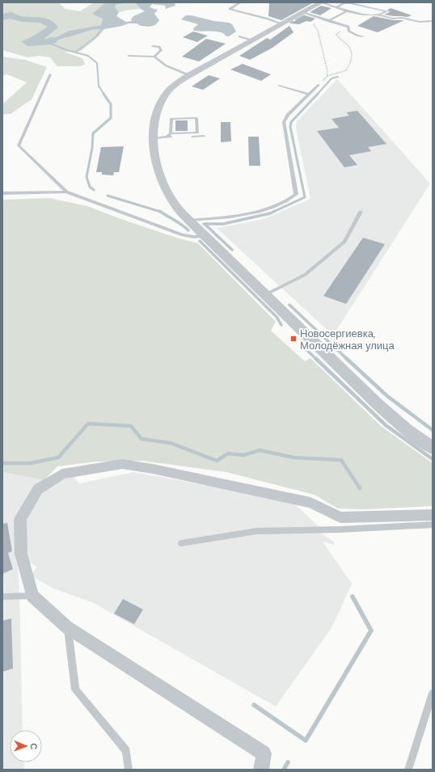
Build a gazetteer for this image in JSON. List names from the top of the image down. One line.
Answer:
{"places":{"transit":["Новосергиевка, Молодёжная улица"]},"north":"right"}
